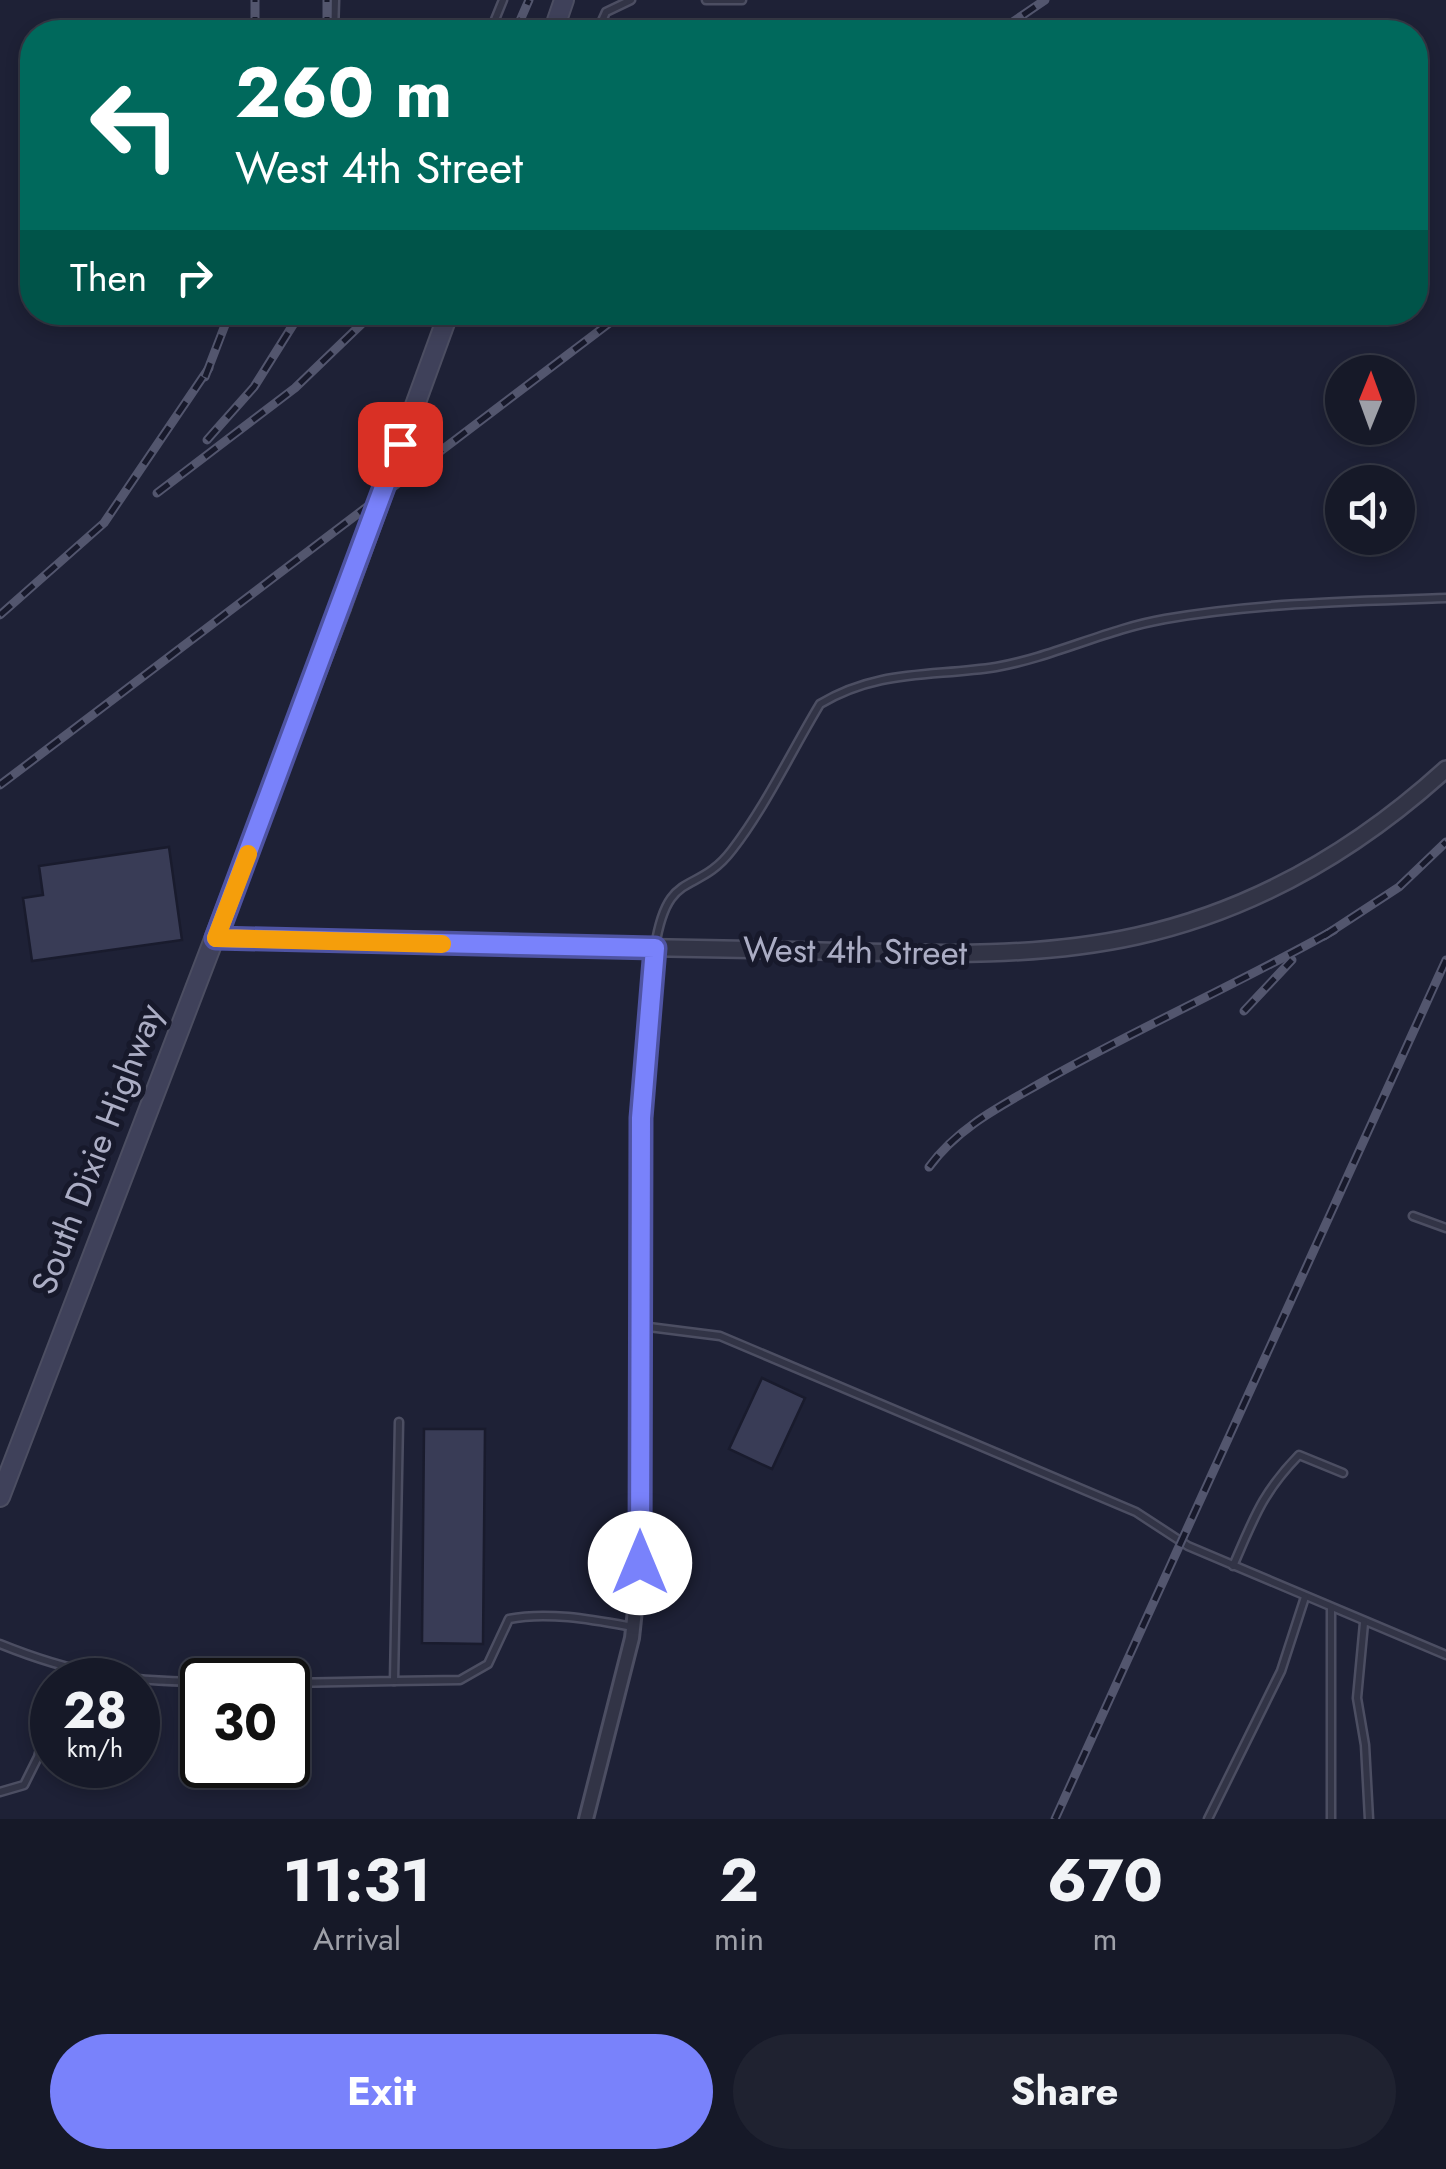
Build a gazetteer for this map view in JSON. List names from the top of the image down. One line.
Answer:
{"streets":{"main road":["South Dixie Highway"],"street":["West 4th Street"]},"crossings":[["West 4th Street","South Dixie Highway"]],"north":"top","page":{"turn":["260 m","West 4th Street"],"then":"Then","speed":"28 km/h","limit":"30","eta":["11:31","Arrival","2","min","670","m"],"buttons":["Exit","Share"]}}
